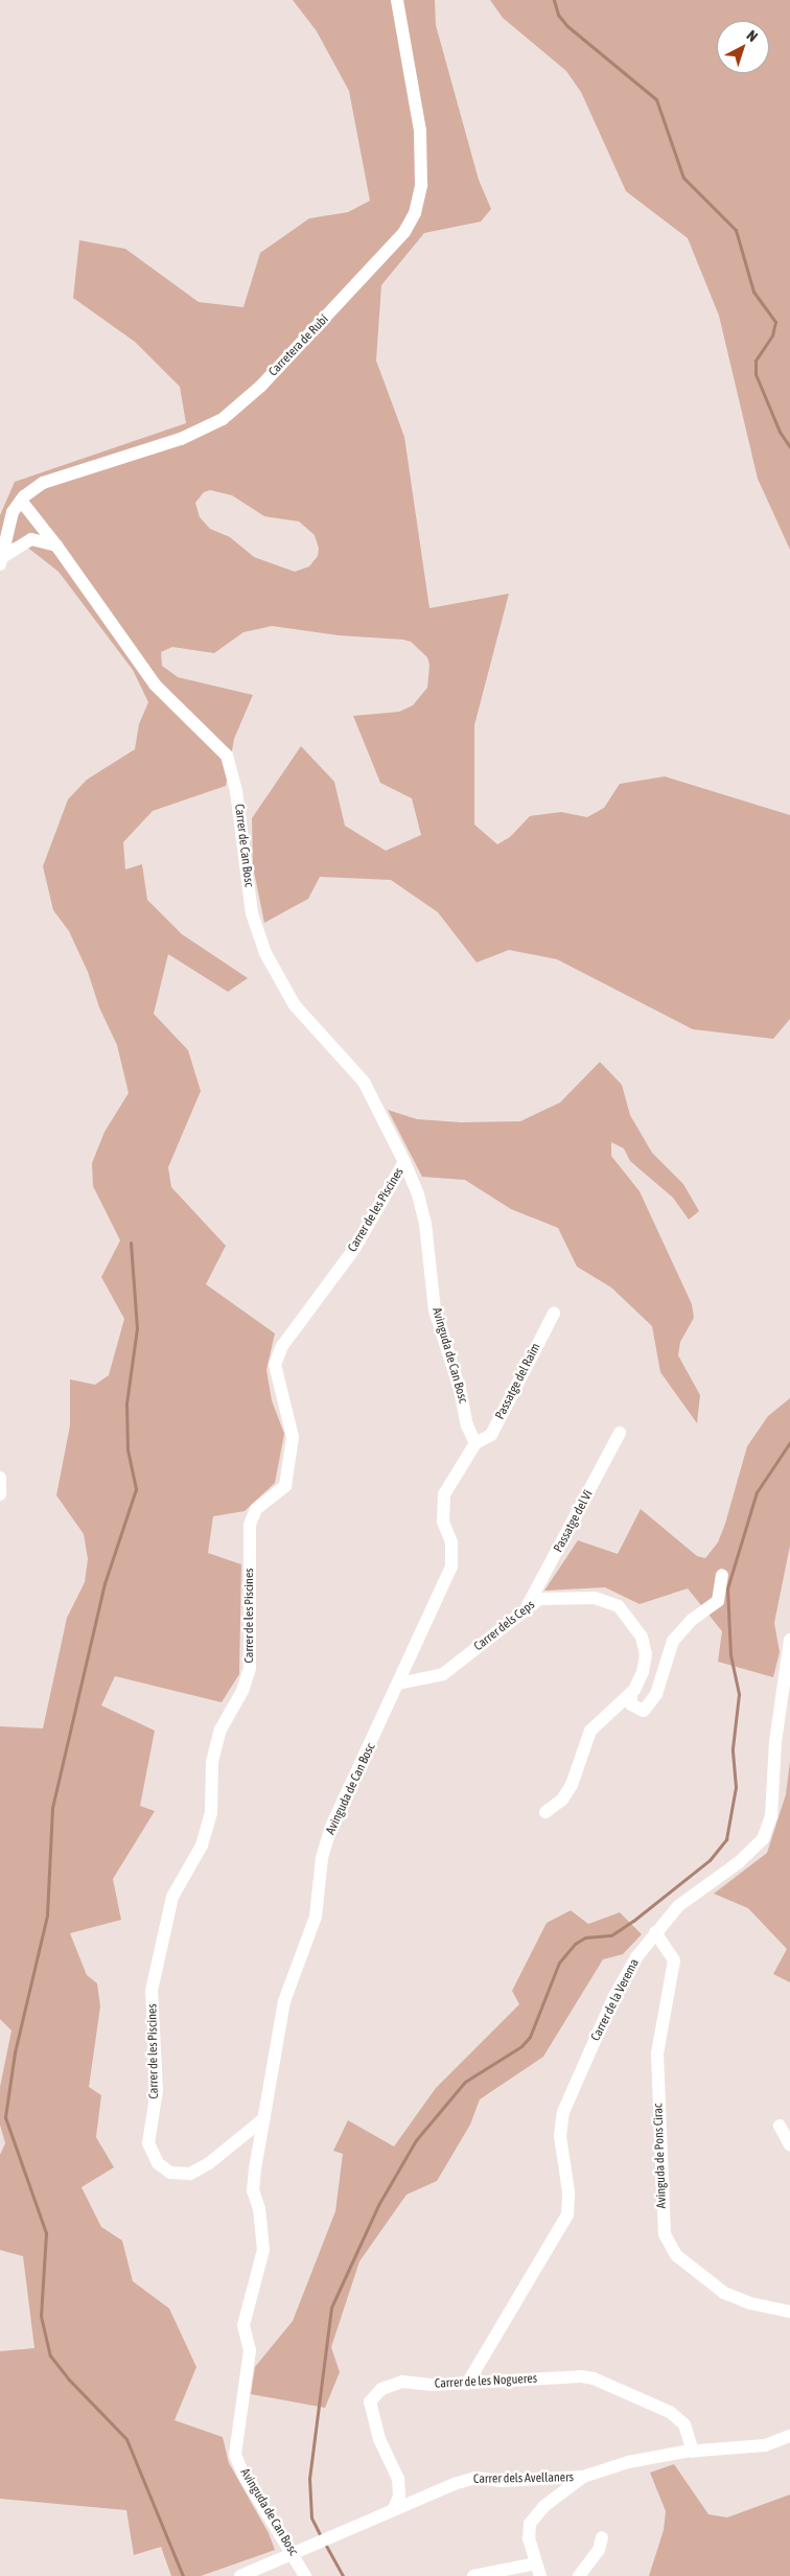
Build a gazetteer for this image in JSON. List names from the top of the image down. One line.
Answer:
{"streets":{"street":["Carretera de Rubí","Carrer de Can Bosc","Carrer de les Piscines","Avinguda de Can Bosc","Passatge del Raïm","Passatge del Vi","Carrer dels Ceps","Carrer de la Verema","Avinguda de Pons Cirac","Carrer de les Nogueres","Carrer dels Avellaners"]},"crossings":[["Carretera de Rubí","Carrer de Can Bosc"],["Carrer de Can Bosc","Carrer de les Piscines"],["Carrer de Can Bosc","Avinguda de Can Bosc"],["Carrer de les Piscines","Avinguda de Can Bosc"],["Avinguda de Can Bosc","Passatge del Raïm"],["Avinguda de Can Bosc","Carrer dels Ceps"],["Avinguda de Can Bosc","Carrer dels Avellaners"],["Passatge del Vi","Carrer dels Ceps"],["Carrer de la Verema","Avinguda de Pons Cirac"],["Carrer de la Verema","Carrer de les Nogueres"],["Carrer de les Nogueres","Carrer dels Avellaners"]],"north":"top right"}
